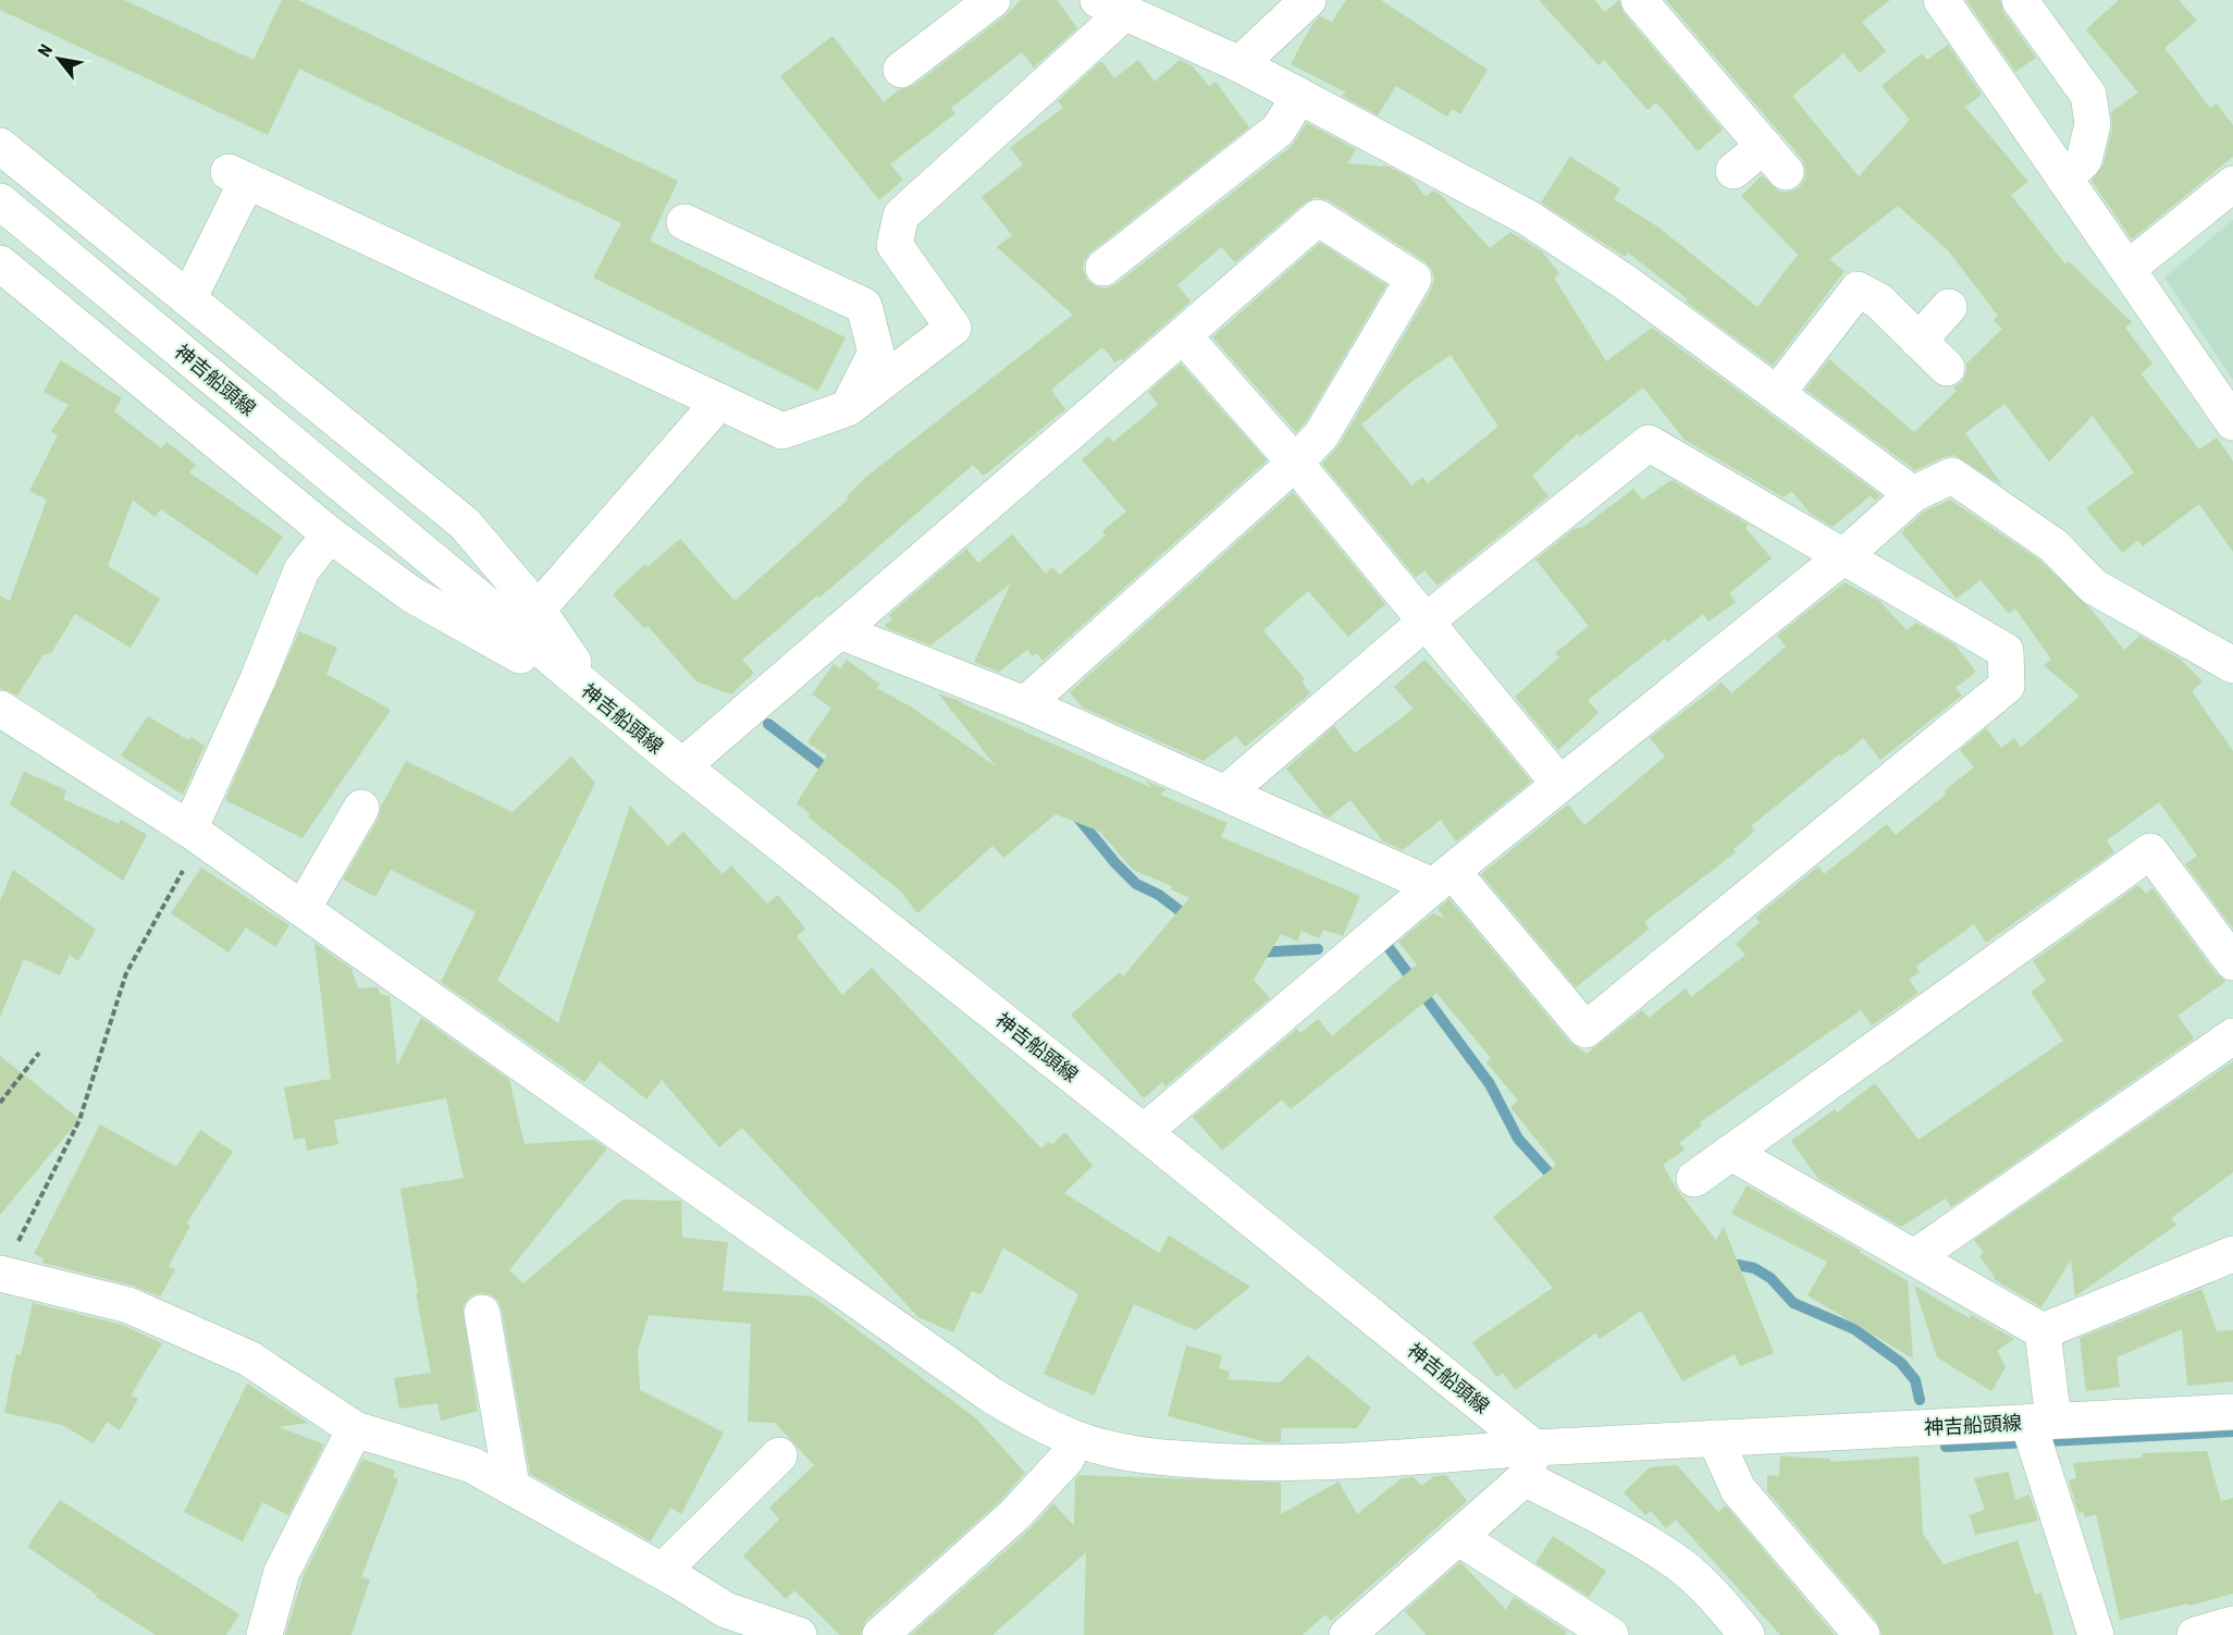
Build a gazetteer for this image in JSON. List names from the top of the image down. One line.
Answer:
{"streets":{"street":["神吉船頭線"]},"north":"top left"}
